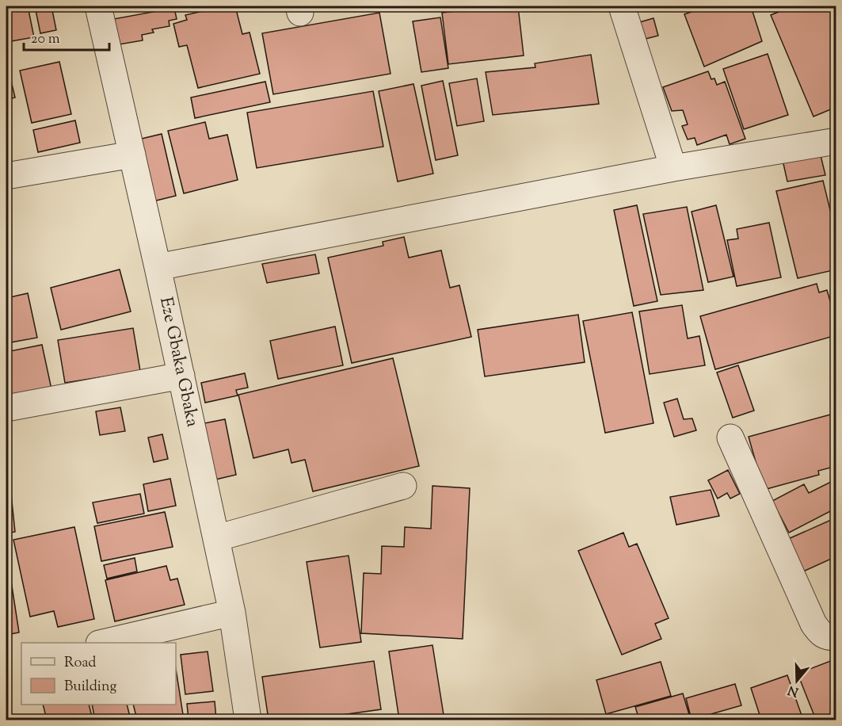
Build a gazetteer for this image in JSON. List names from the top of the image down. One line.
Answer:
{"streets":{"street":["Eze Gbaka Gbaka"]},"legend":["Road","Building"],"scale_bar":"20 m","north":"bottom"}
